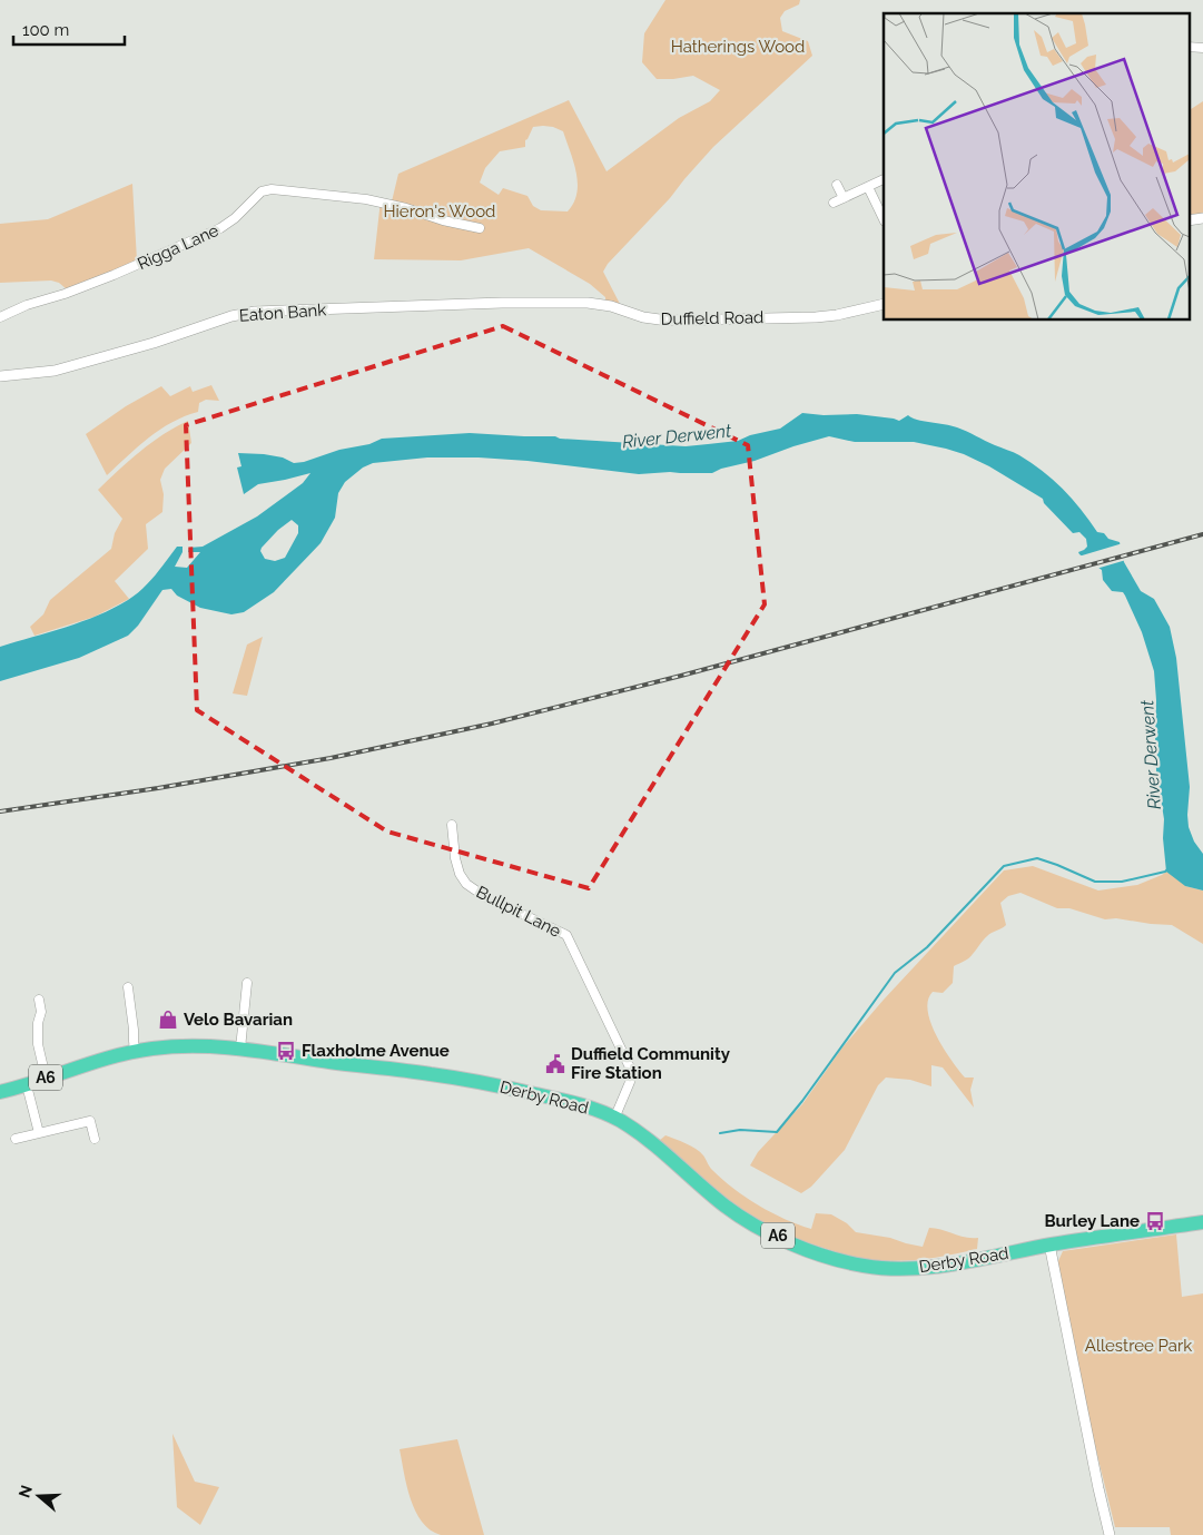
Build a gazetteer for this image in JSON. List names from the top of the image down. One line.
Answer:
{"streets":{"highway":["A6","Derby Road"],"street":["Rigga Lane","Eaton Bank","Duffield Road","Bullpit Lane"]},"crossings":[["Eaton Bank","Duffield Road"],["Bullpit Lane","Derby Road"],["A6","Derby Road"]],"water":["River Derwent"],"parks":["Hatherings Wood","Hieron's Wood","Allestree Park"],"places":{"shop":["Velo Bavarian"],"bus stop":["Flaxholme Avenue","Burley Lane"],"public building":["Duffield Community Fire Station"]},"scale_bar":"100 m","north":"left"}
